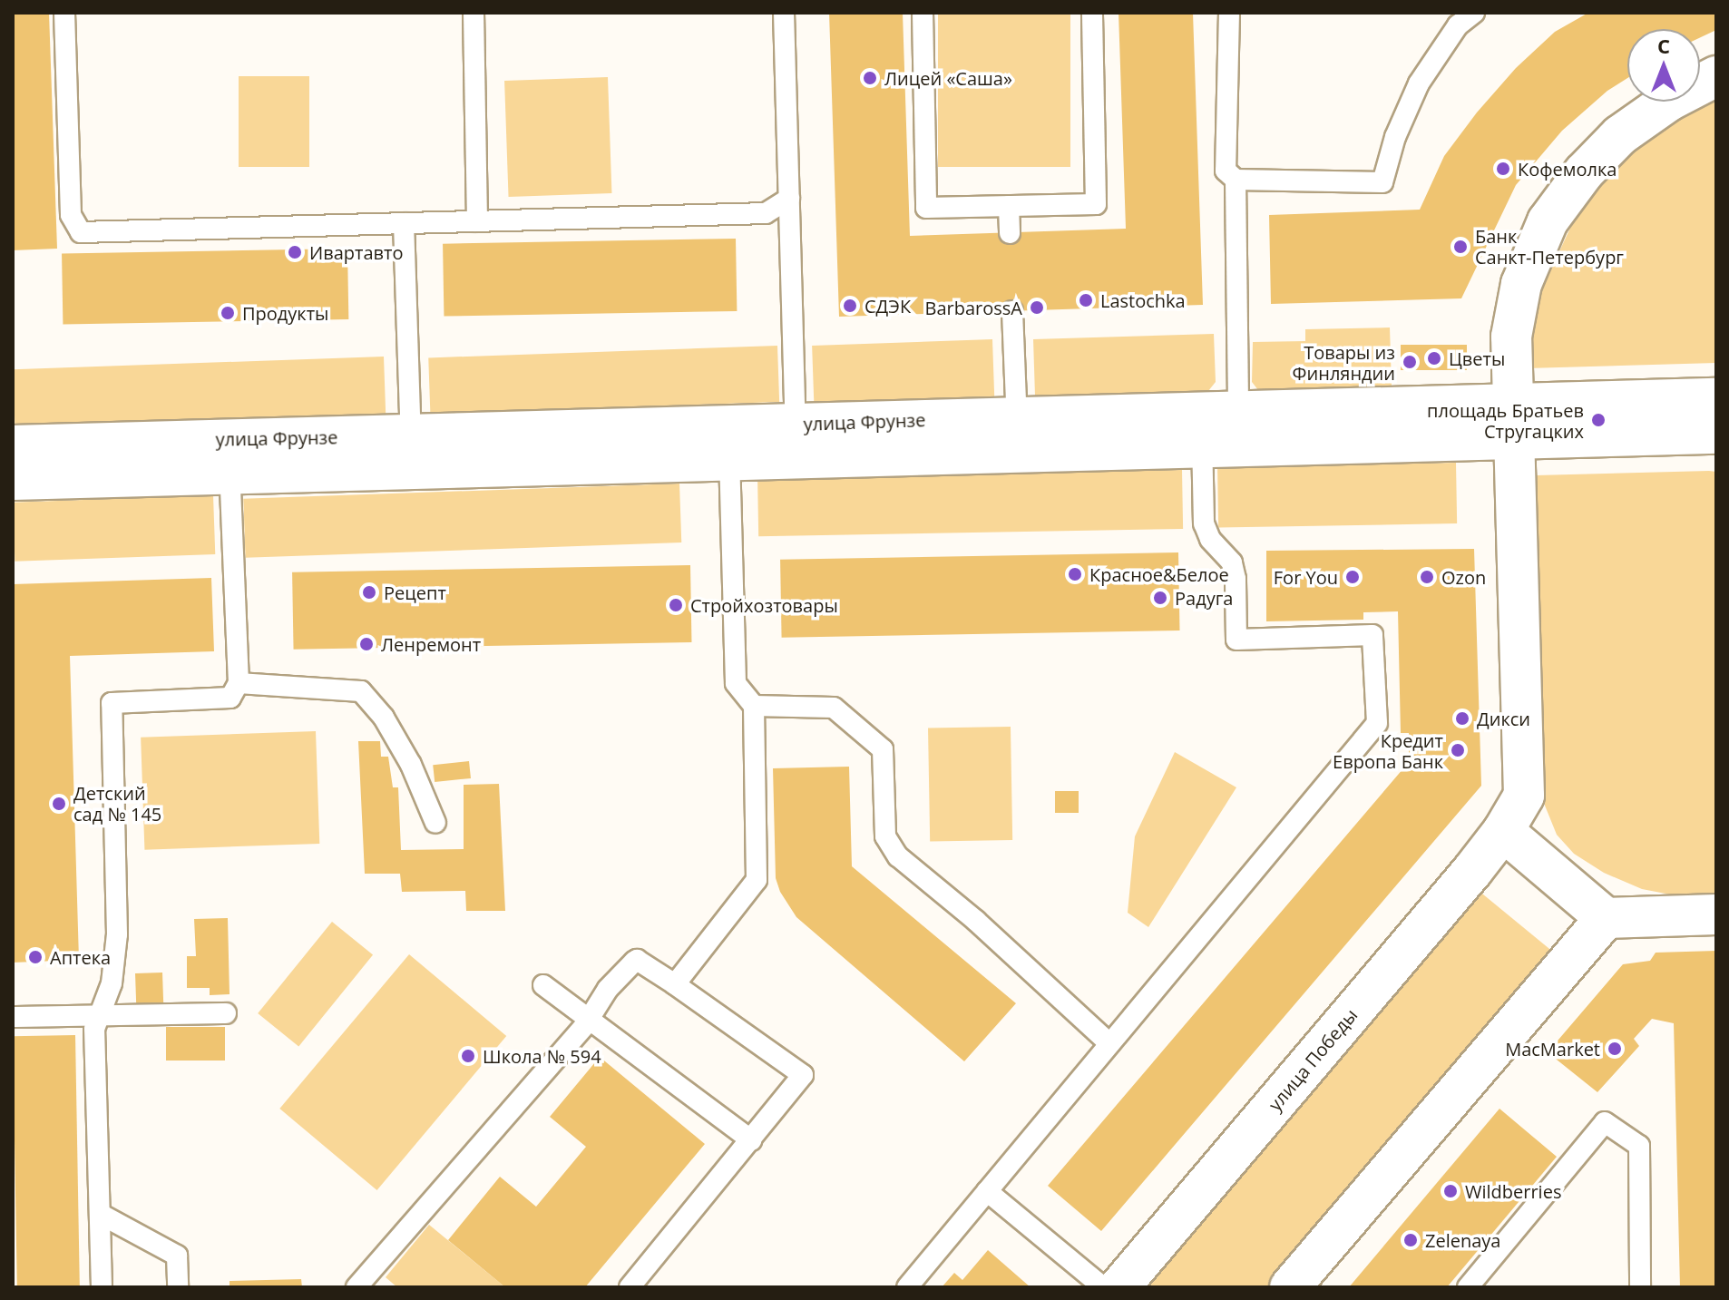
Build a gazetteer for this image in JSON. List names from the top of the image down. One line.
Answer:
{"streets":{"street":["улица Фрунзе","улица Победы"]},"places":["Лицей «Саша»","Кофемолка","Банк Санкт-Петербург","Ивартавто","Lastochka","СДЭК","BarbarossA","Продукты","Цветы","Товары из Финляндии","площадь Братьев Стругацких","Красное&Белое","For You","Ozon","Рецепт","Радуга","Стройхозтовары","Ленремонт","Дикси","Кредит Европа Банк","Детский сад № 145","Аптека","MacMarket","Школа № 594","Wildberries","Zelenaya"],"north":"top"}
